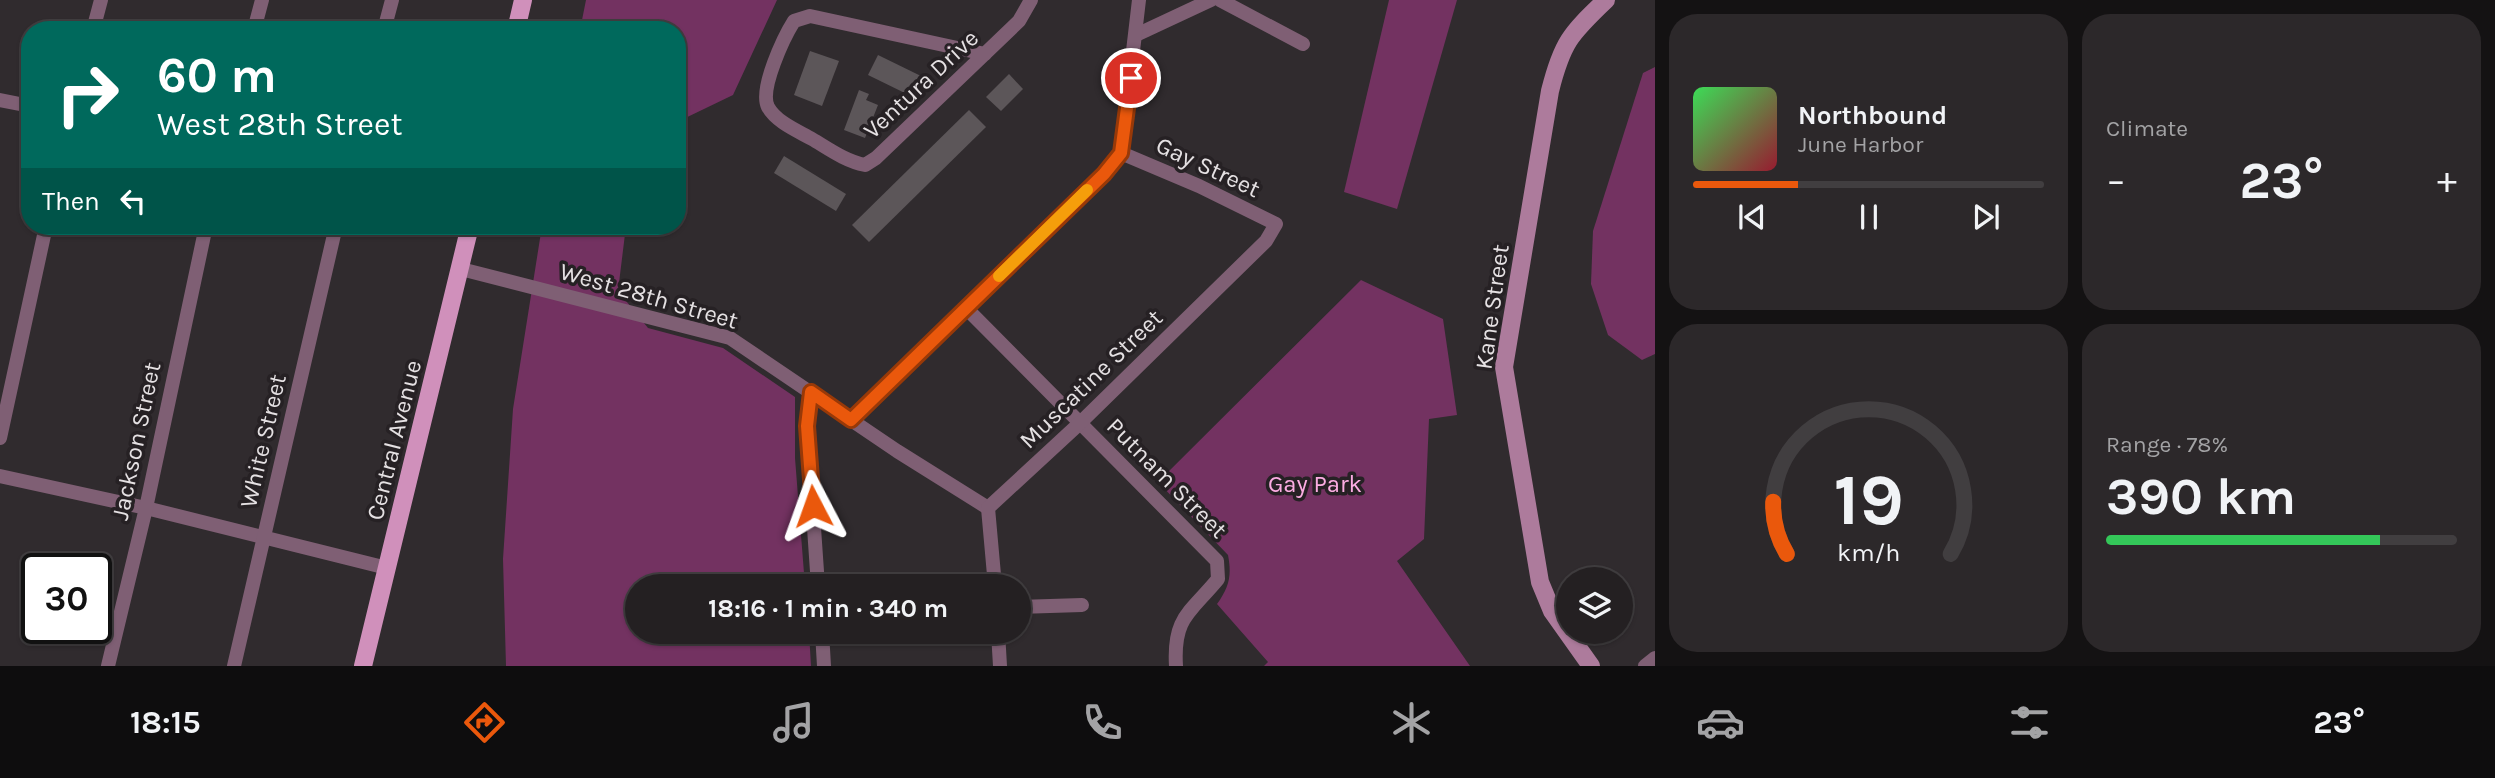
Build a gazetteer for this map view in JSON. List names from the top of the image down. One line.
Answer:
{"streets":{"main road":["Central Avenue"],"street":["Ventura Drive","Gay Street","West 28th Street","Kane Street","Muscatine Street","Jackson Street","White Street","Putnam Street"]},"crossings":[["Gay Street","Muscatine Street"],["West 28th Street","Muscatine Street"],["West 28th Street","Central Avenue"],["Muscatine Street","Putnam Street"]],"parks":["Gay Park"],"page":{"tile":["Climate",["Range · 78%","390 km"]],"turn":["60 m","West 28th Street"],"song":["Northbound","June Harbor"],"heat":["−","23°","+"],"then":"Then","limit":"30","trip":"18:16 · 1 min · 340 m","tabs":["18:15","23°"],"gauge":["19","km/h"]}}
